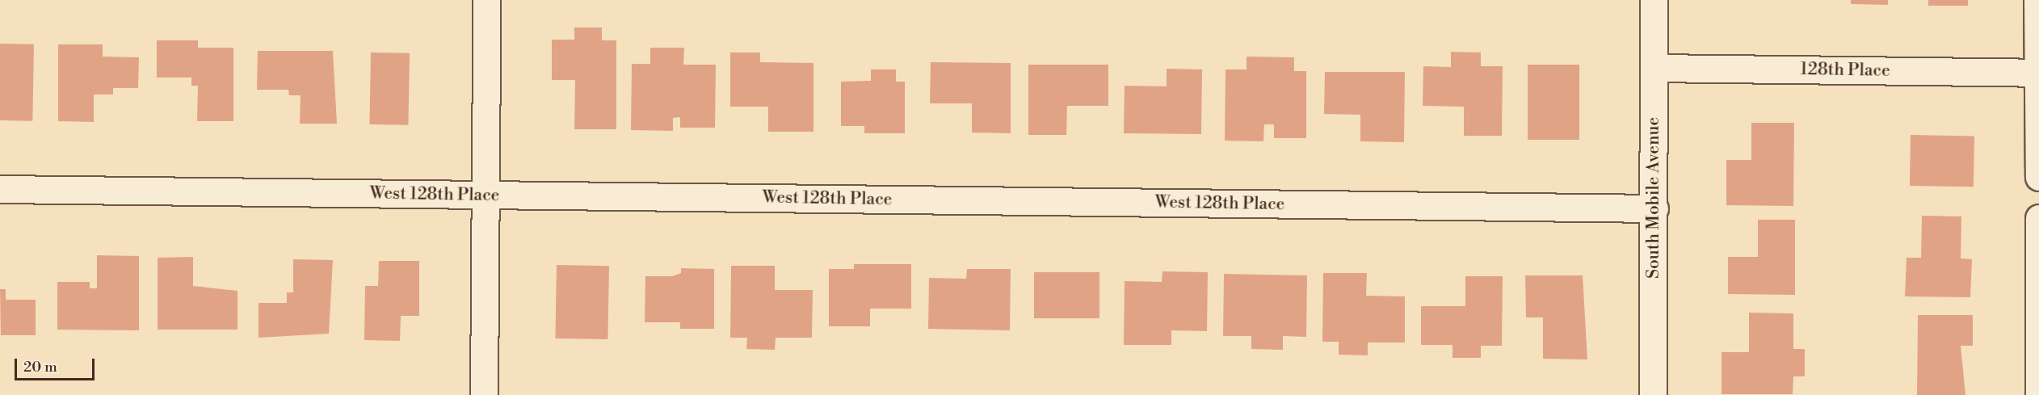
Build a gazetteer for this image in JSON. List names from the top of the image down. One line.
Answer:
{"streets":{"street":["128th Place","West 128th Place","South Mobile Avenue"]},"crossings":[["128th Place","South Mobile Avenue"],["West 128th Place","South Mobile Avenue"]],"scale_bar":"20 m"}
